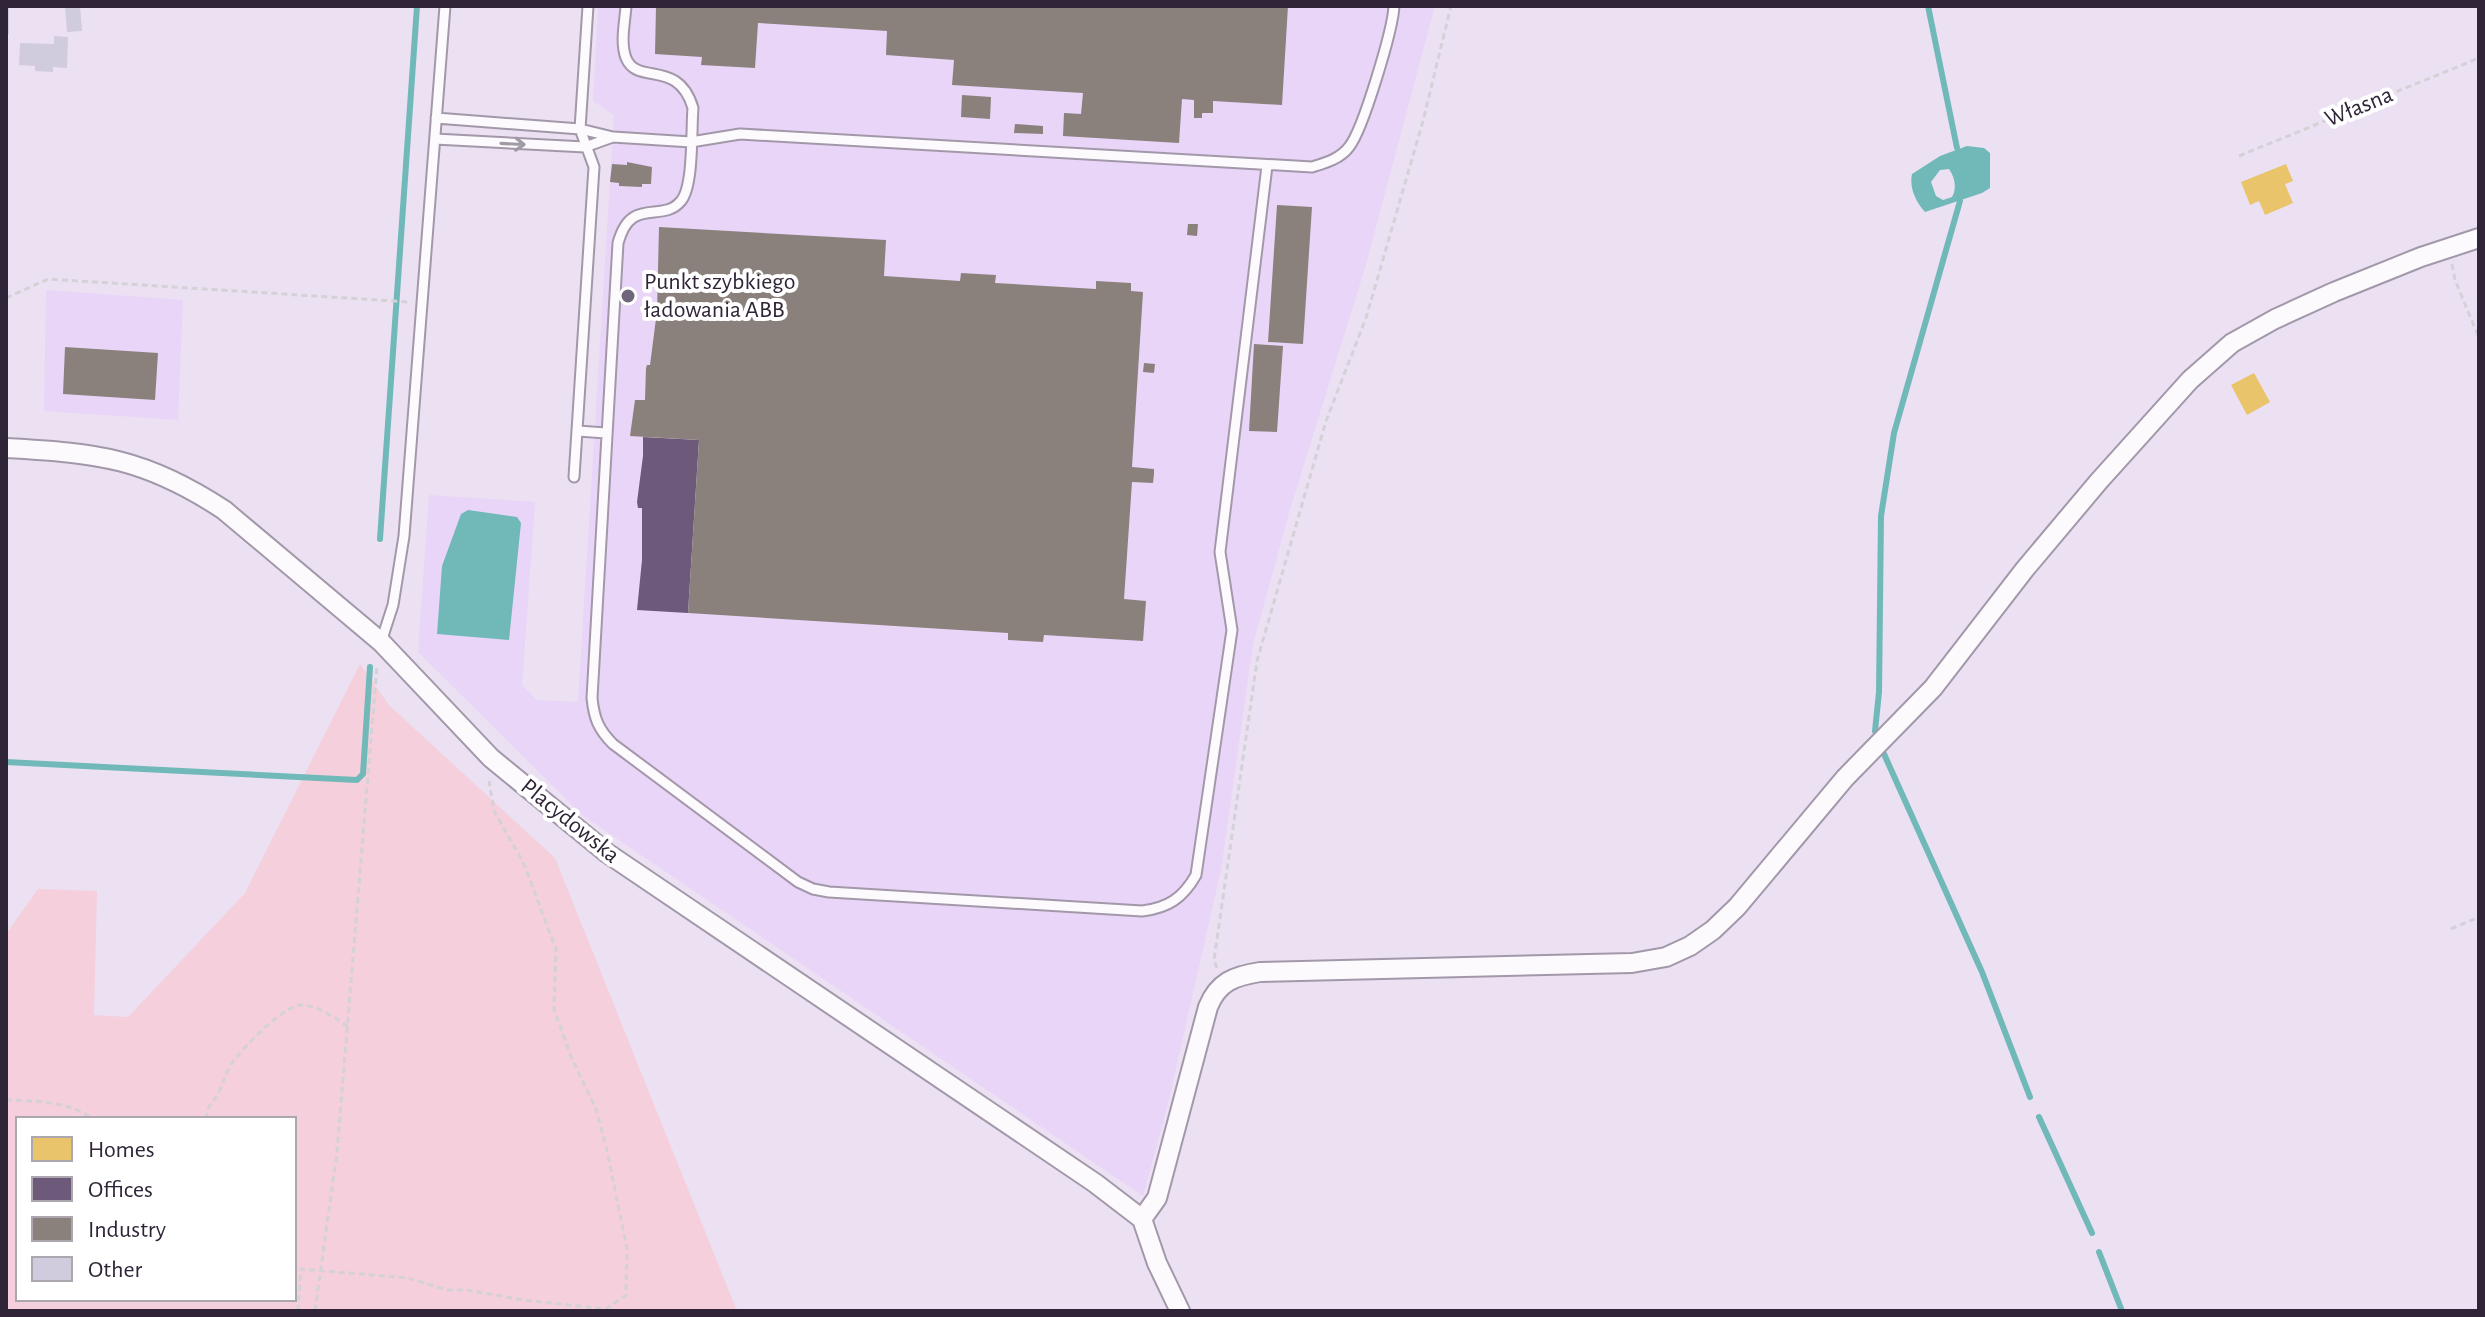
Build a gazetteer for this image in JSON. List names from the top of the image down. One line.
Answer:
{"streets":{"street":["Placydowska"],"path":["Własna"]},"places":["Punkt szybkiego ładowania ABB"],"legend":["Homes","Offices","Industry","Other"]}
